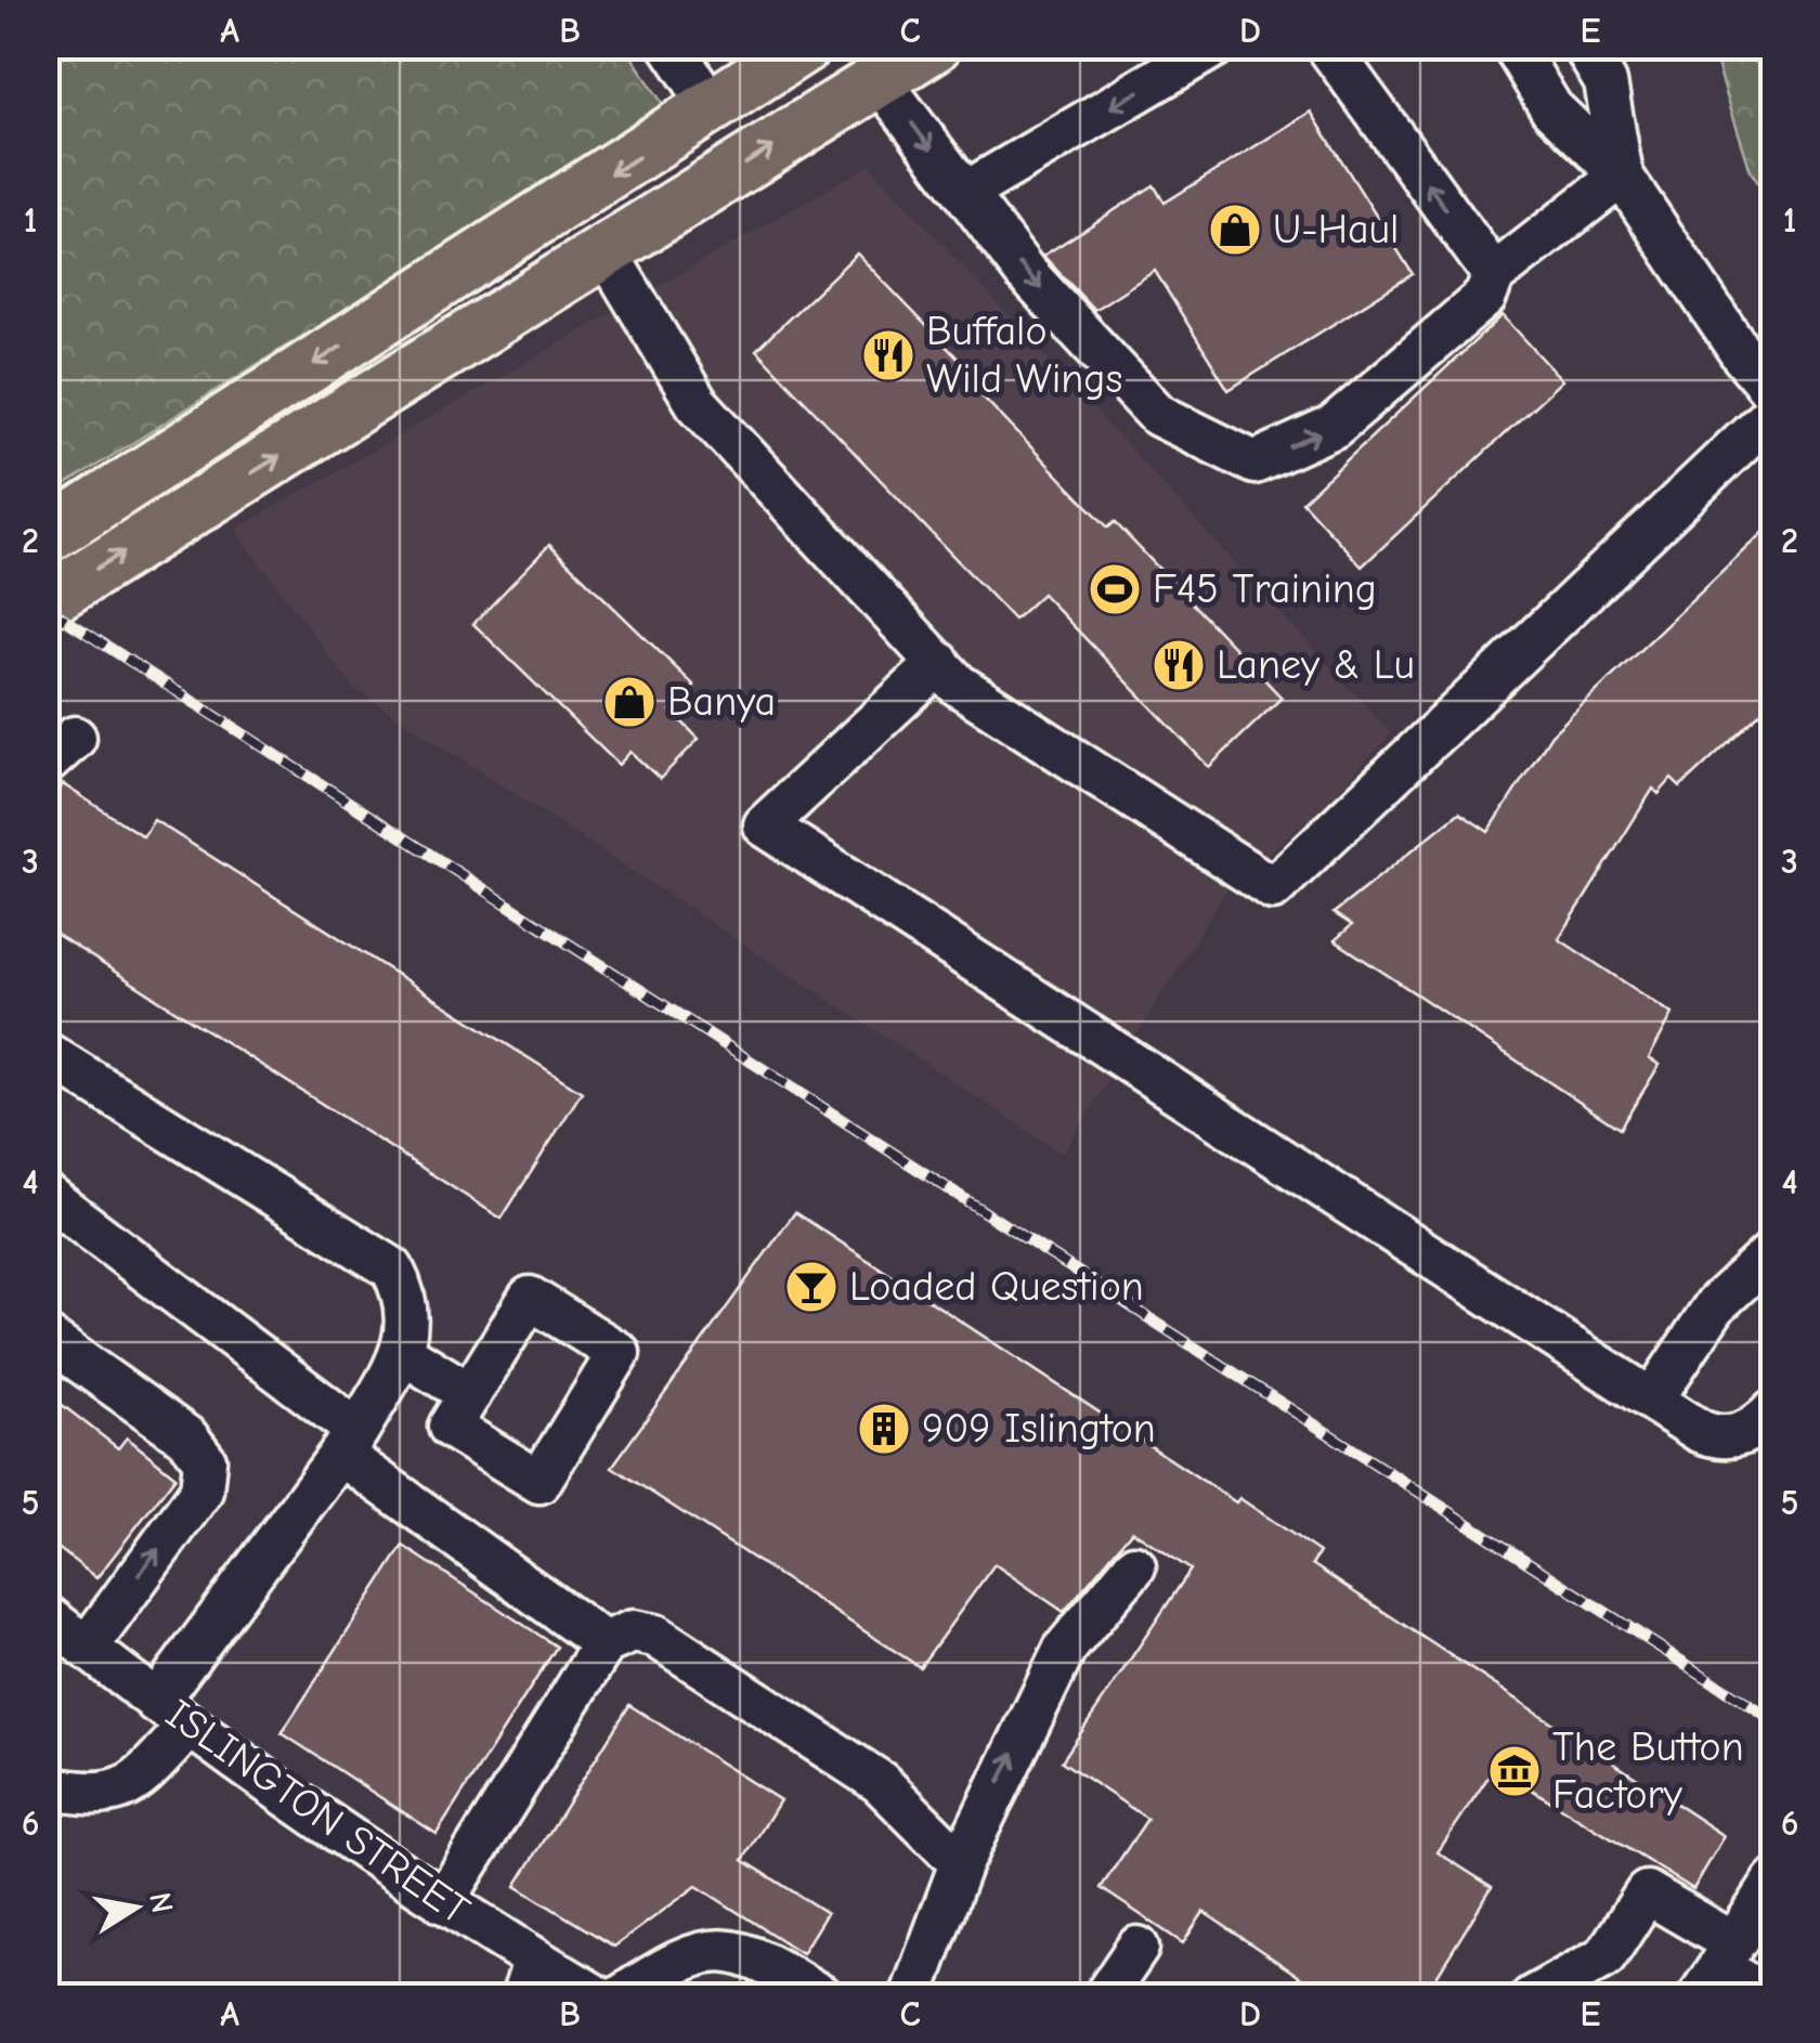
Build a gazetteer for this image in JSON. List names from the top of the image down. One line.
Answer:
{"streets":{"street":["ISLINGTON STREET"]},"places":{"shop":["U-Haul","Banya"],"restaurant":["Buffalo Wild Wings","Laney & Lu"],"sports":["F45 Training"],"bar":["Loaded Question"],"building":["909 Islington"],"museum":["The Button Factory"]},"north":"right","grid":{"columns":["A","B","C","D","E"],"rows":["1","2","3","4","5","6"]}}
